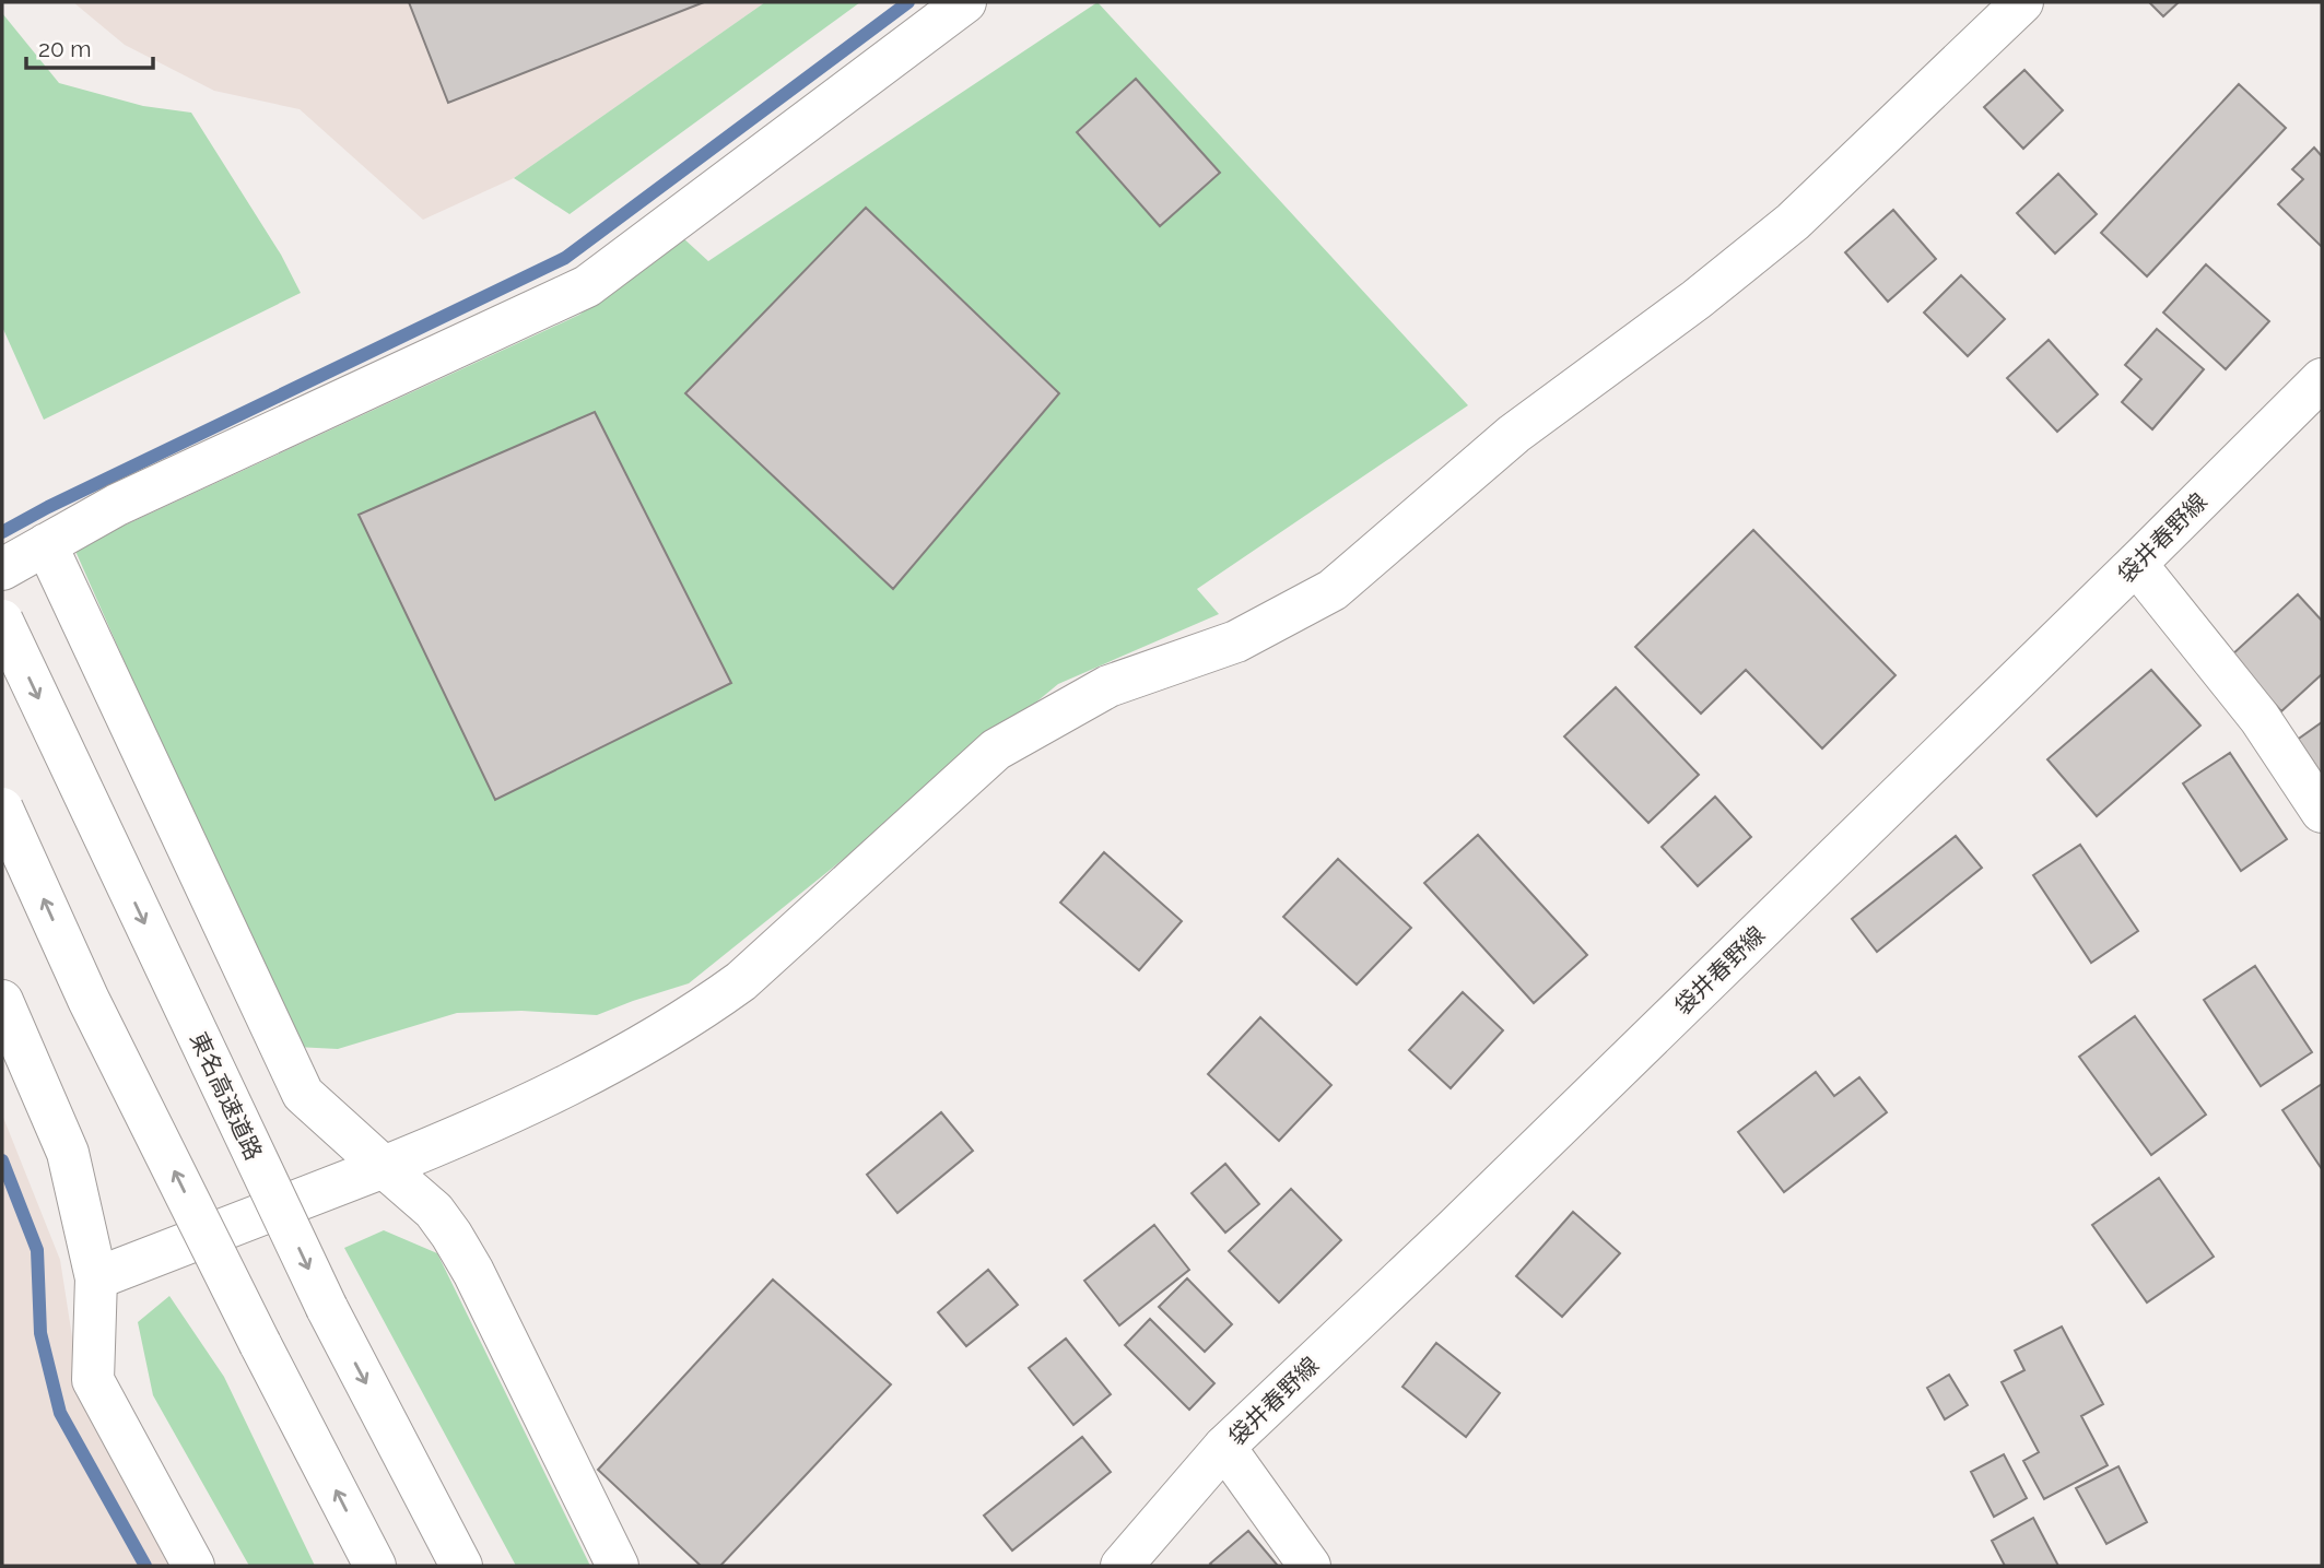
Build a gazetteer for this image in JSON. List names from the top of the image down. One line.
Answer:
{"streets":{"main road":["袋井春野線","東名高速道路"]},"scale_bar":"20 m"}
